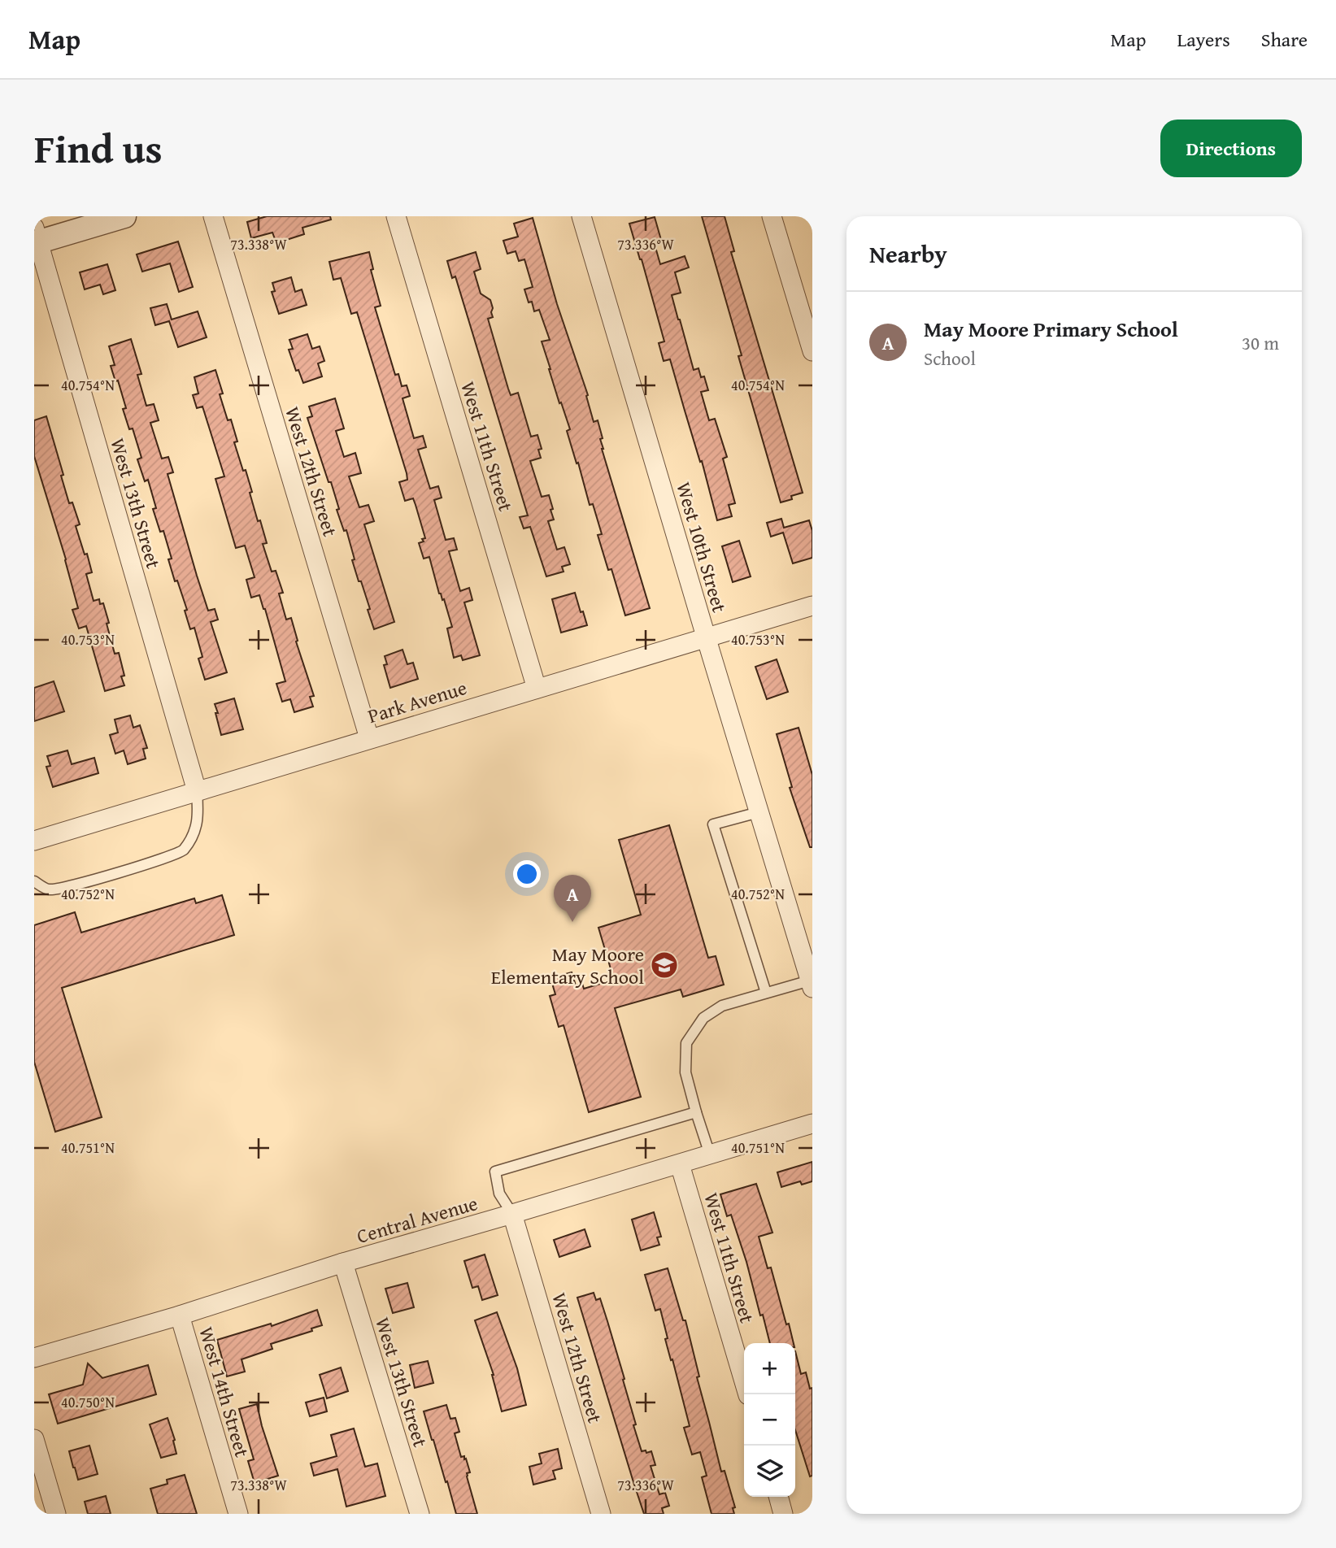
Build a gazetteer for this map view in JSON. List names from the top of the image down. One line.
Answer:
{"streets":{"street":["West 11th Street","West 12th Street","West 13th Street","West 10th Street","Park Avenue","Central Avenue","West 14th Street"]},"crossings":[["West 11th Street","Park Avenue"],["West 11th Street","Central Avenue"],["West 12th Street","Park Avenue"],["West 12th Street","Central Avenue"],["West 13th Street","Park Avenue"],["West 13th Street","Central Avenue"],["West 10th Street","Park Avenue"],["Central Avenue","West 14th Street"]],"places":{"school or university":["May Moore Elementary School"]},"page":{"header":"Map","nav":["Map","Layers","Share"],"title":"Find us","buttons":"Directions","heading":"Nearby","list":[{"mark":"A","name":"May Moore Primary School","note":"School","value":"30 m"}],"pins":"A","map_buttons":["+","−"]},"coordinates":["73.338°W","73.336°W","40.754°N","40.753°N","40.752°N","40.751°N","40.750°N"]}
